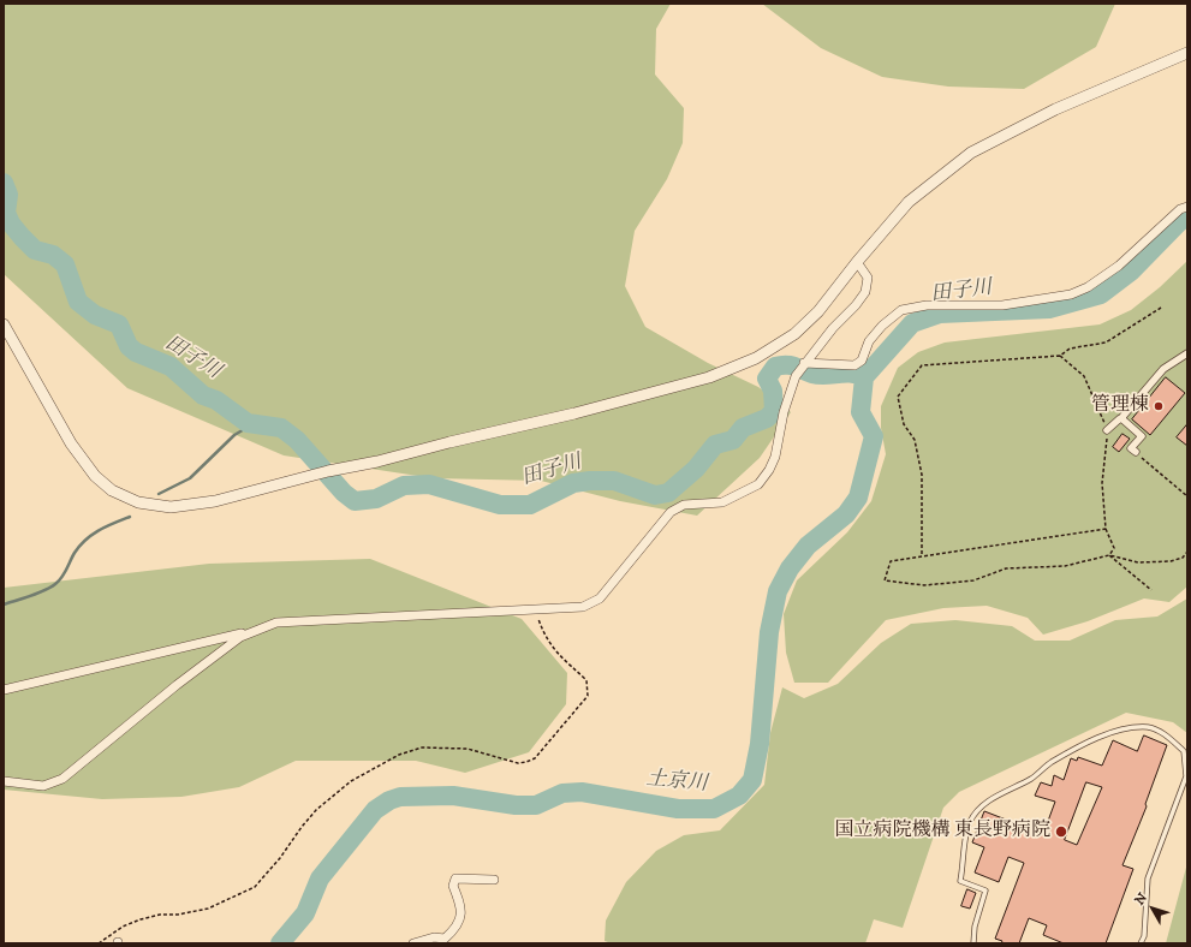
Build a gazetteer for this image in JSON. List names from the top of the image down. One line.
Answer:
{"water":["田子川","土京川"],"places":["管理棟","国立病院機構 東長野病院"],"north":"top left"}
